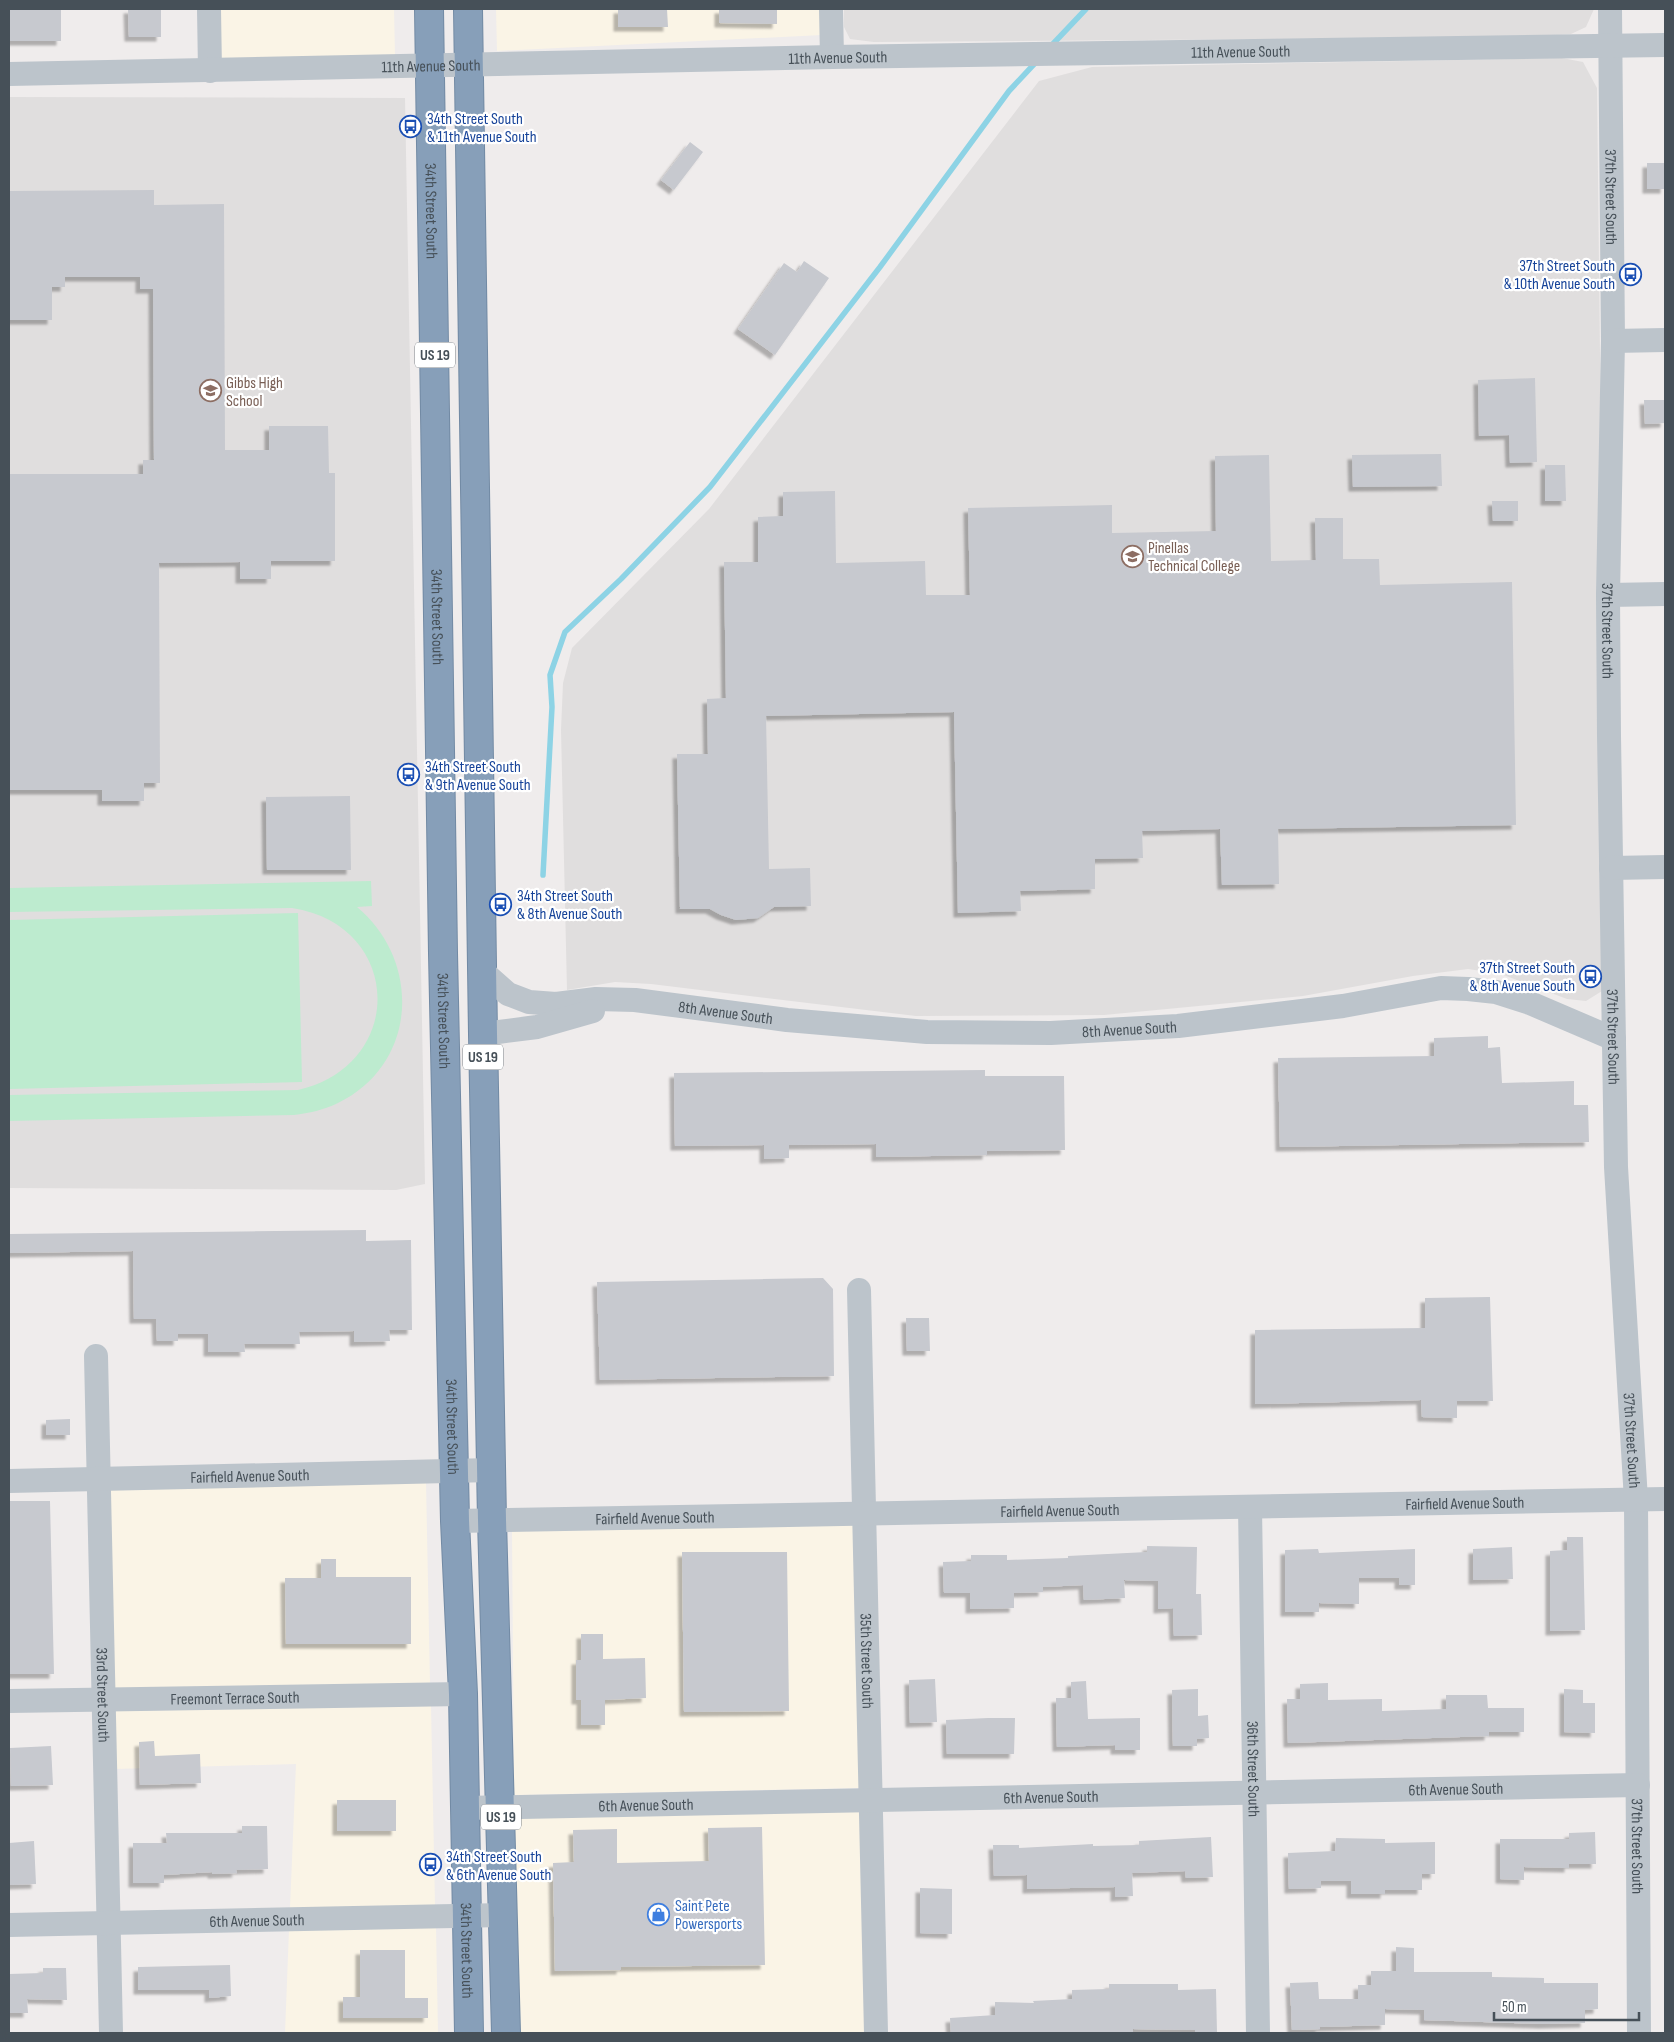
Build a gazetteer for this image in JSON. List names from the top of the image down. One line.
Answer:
{"streets":{"highway":["34th Street South","US 19"],"street":["11th Avenue South","37th Street South","8th Avenue South","Fairfield Avenue South","35th Street South","33rd Street South","Freemont Terrace South","36th Street South","6th Avenue South"]},"crossings":[["11th Avenue South","37th Street South"],["11th Avenue South","34th Street South"],["11th Avenue South","US 19"],["37th Street South","8th Avenue South"],["37th Street South","Fairfield Avenue South"],["37th Street South","6th Avenue South"],["34th Street South","Fairfield Avenue South"],["34th Street South","Freemont Terrace South"],["34th Street South","6th Avenue South"],["US 19","8th Avenue South"],["US 19","Fairfield Avenue South"],["US 19","6th Avenue South"],["Fairfield Avenue South","35th Street South"],["Fairfield Avenue South","33rd Street South"],["Fairfield Avenue South","36th Street South"],["35th Street South","6th Avenue South"],["33rd Street South","Freemont Terrace South"],["33rd Street South","6th Avenue South"],["36th Street South","6th Avenue South"]],"places":{"bus stop":["34th Street South & 11th Avenue South","37th Street South & 10th Avenue South","34th Street South & 9th Avenue South","34th Street South & 8th Avenue South","37th Street South & 8th Avenue South","34th Street South & 6th Avenue South"],"school or university":["Gibbs High School","Pinellas Technical College"],"shop":["Saint Pete Powersports"]},"scale_bar":"50 m"}
